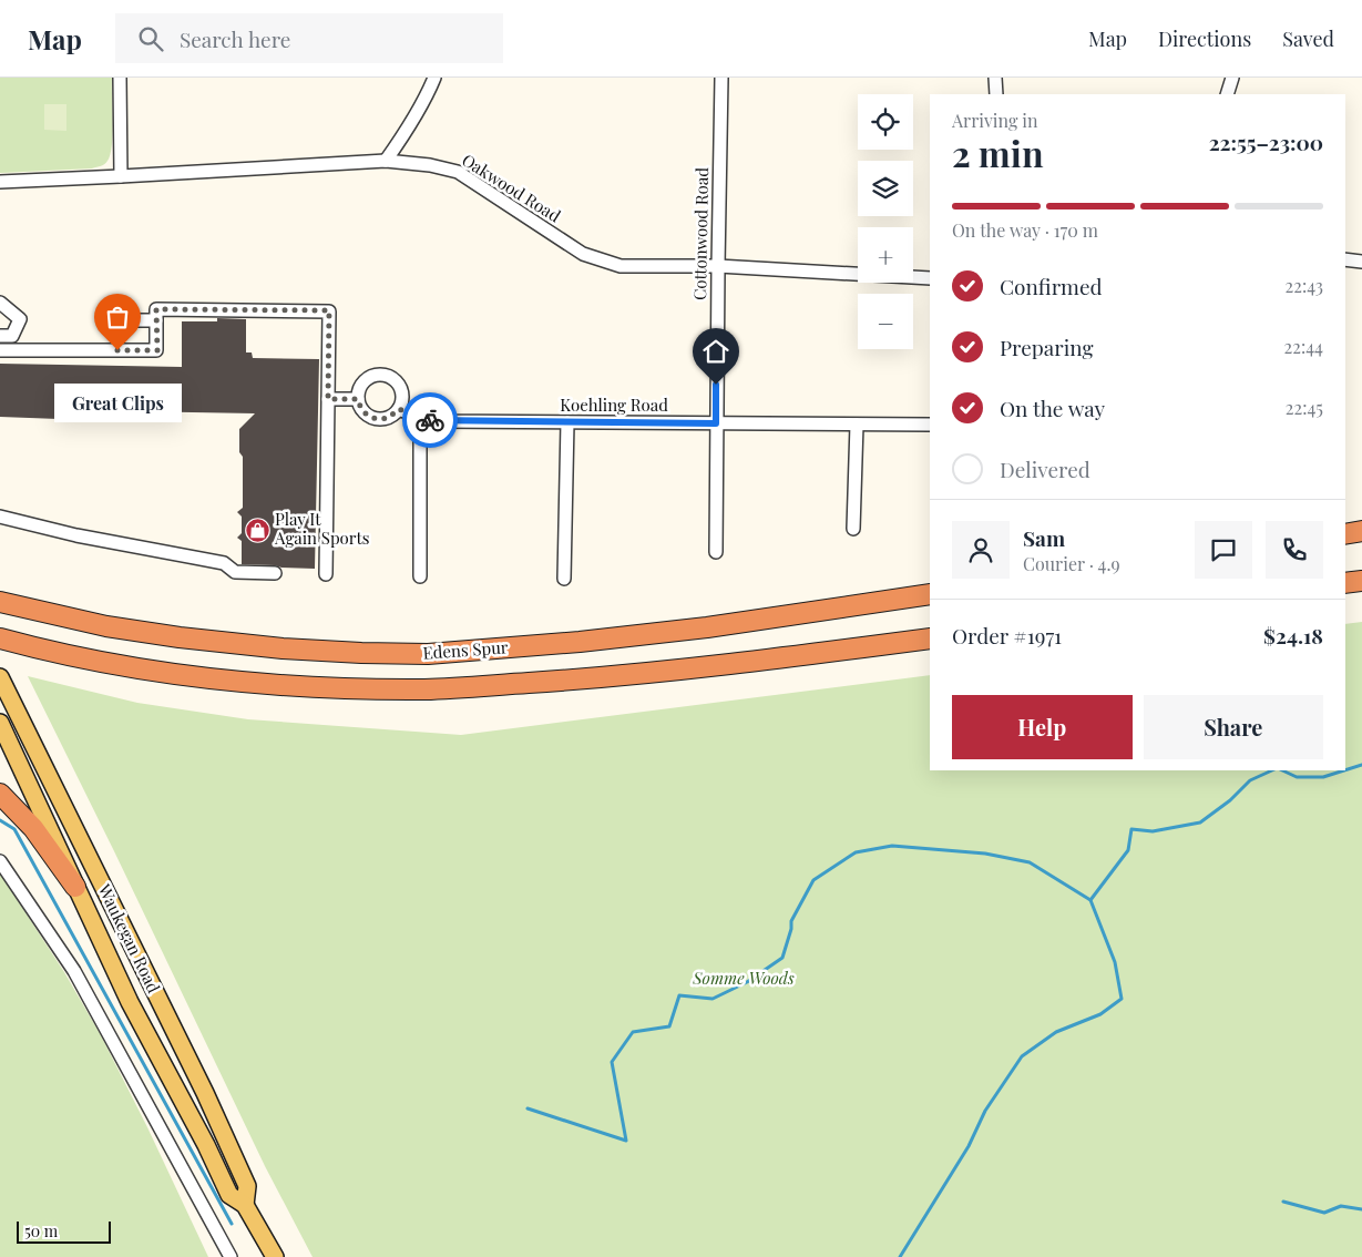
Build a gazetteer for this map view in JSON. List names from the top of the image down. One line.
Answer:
{"streets":{"highway":["Edens Spur"],"main road":["Waukegan Road"],"street":["Oakwood Road","Cottonwood Road","Koehling Road"]},"crossings":[["Oakwood Road","Cottonwood Road"],["Cottonwood Road","Koehling Road"]],"parks":["Somme Woods"],"places":{"other":["Great Clips"],"shop":["Play It Again Sports"]},"scale_bar":"50 m","page":{"header":"Map","search":"Search here","nav":["Map","Directions","Saved"],"map_buttons":["+","−"],"heading":["2 min","Arriving in","22:55–23:00"],"panel":["Sam","Courier · 4.9","Order #1971","$24.18"],"bar":"On the way · 170 m","list":[["Confirmed","22:43"],["Preparing","22:44"],["On the way","22:45"],"Delivered"],"bubble":"Great Clips","buttons":["Help","Share"],"scale":"50 m"}}
